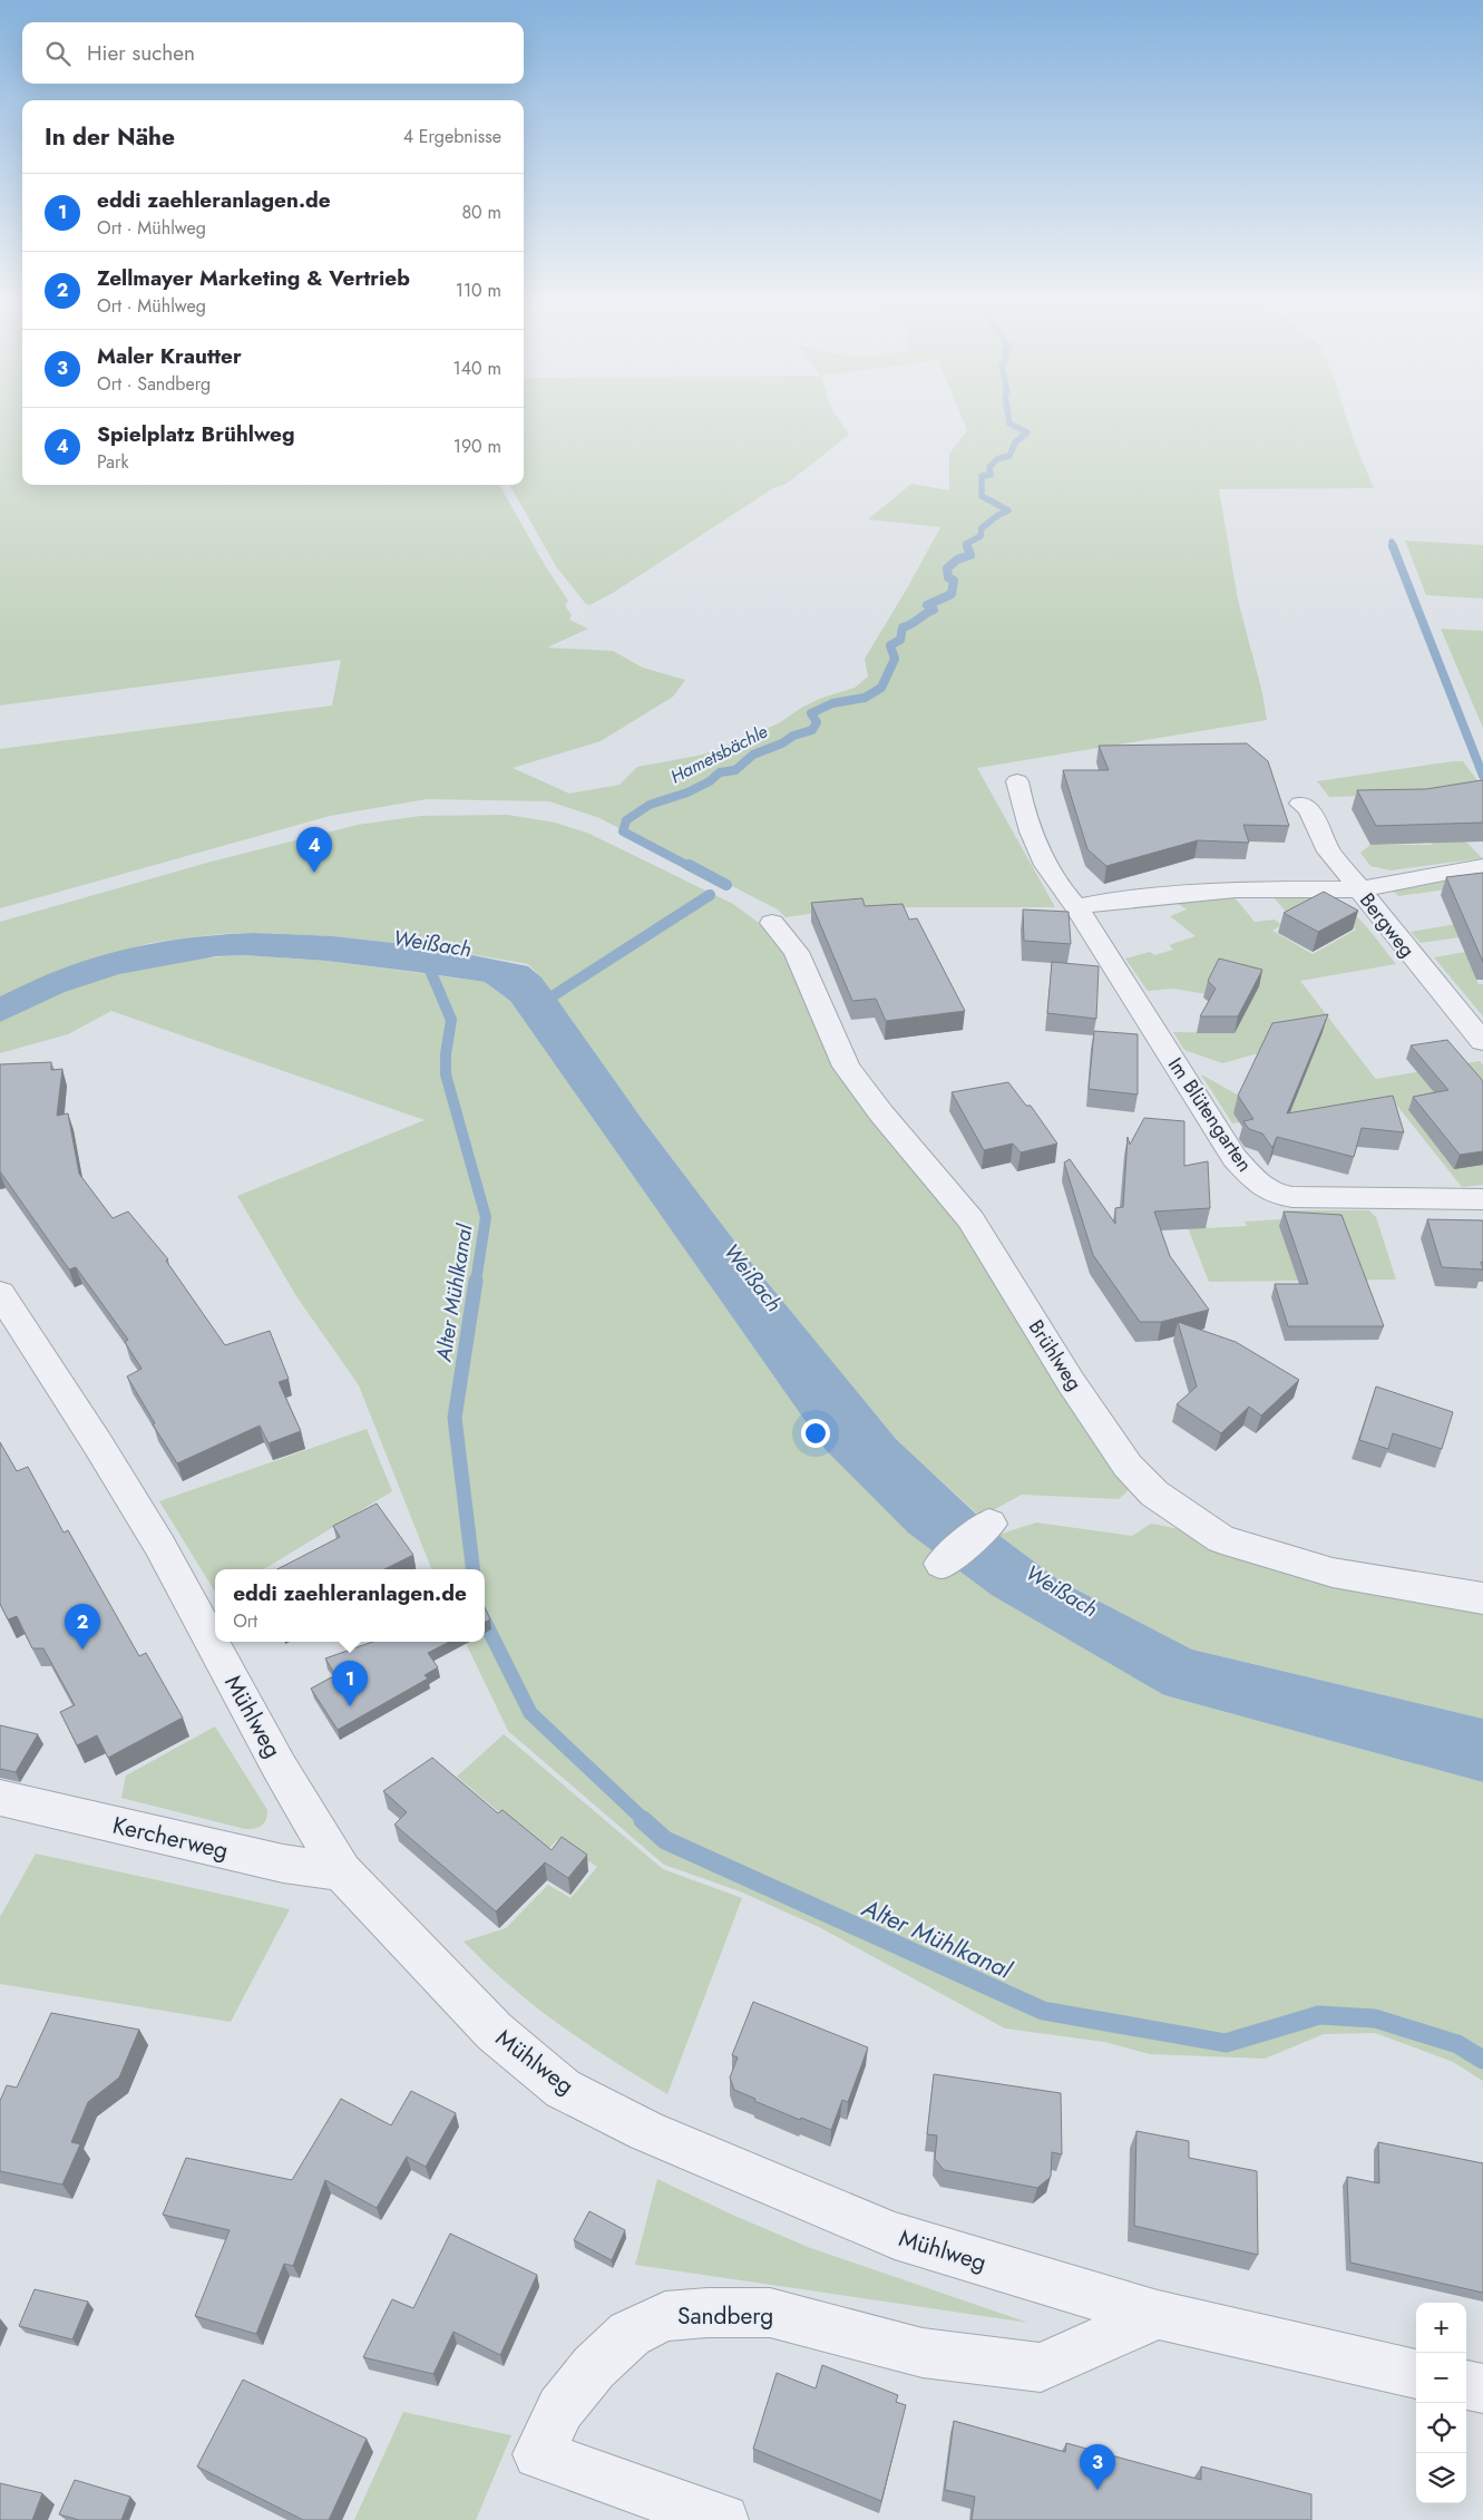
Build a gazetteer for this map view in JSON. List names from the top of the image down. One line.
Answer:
{"streets":{"street":["Bergweg","Im Blütengarten","Brühlweg","Mühlweg","Kercherweg","Sandberg"]},"crossings":[["Mühlweg","Kercherweg"],["Mühlweg","Sandberg"]],"water":["Hametsbächle","Weißach","Alter Mühlkanal"],"page":{"search":"Hier suchen","heading":["In der Nähe","4 Ergebnisse"],"list":[{"mark":"1","name":"eddi zaehleranlagen.de","note":"Ort · Mühlweg","value":"80 m"},{"mark":"2","name":"Zellmayer Marketing & Vertrieb","note":"Ort · Mühlweg","value":"110 m"},{"mark":"3","name":"Maler Krautter","note":"Ort · Sandberg","value":"140 m"},{"mark":"4","name":"Spielplatz Brühlweg","note":"Park","value":"190 m"}],"pins":["4","2","1","3"],"popup":["eddi zaehleranlagen.de","Ort"],"map_buttons":["+","−"]}}
